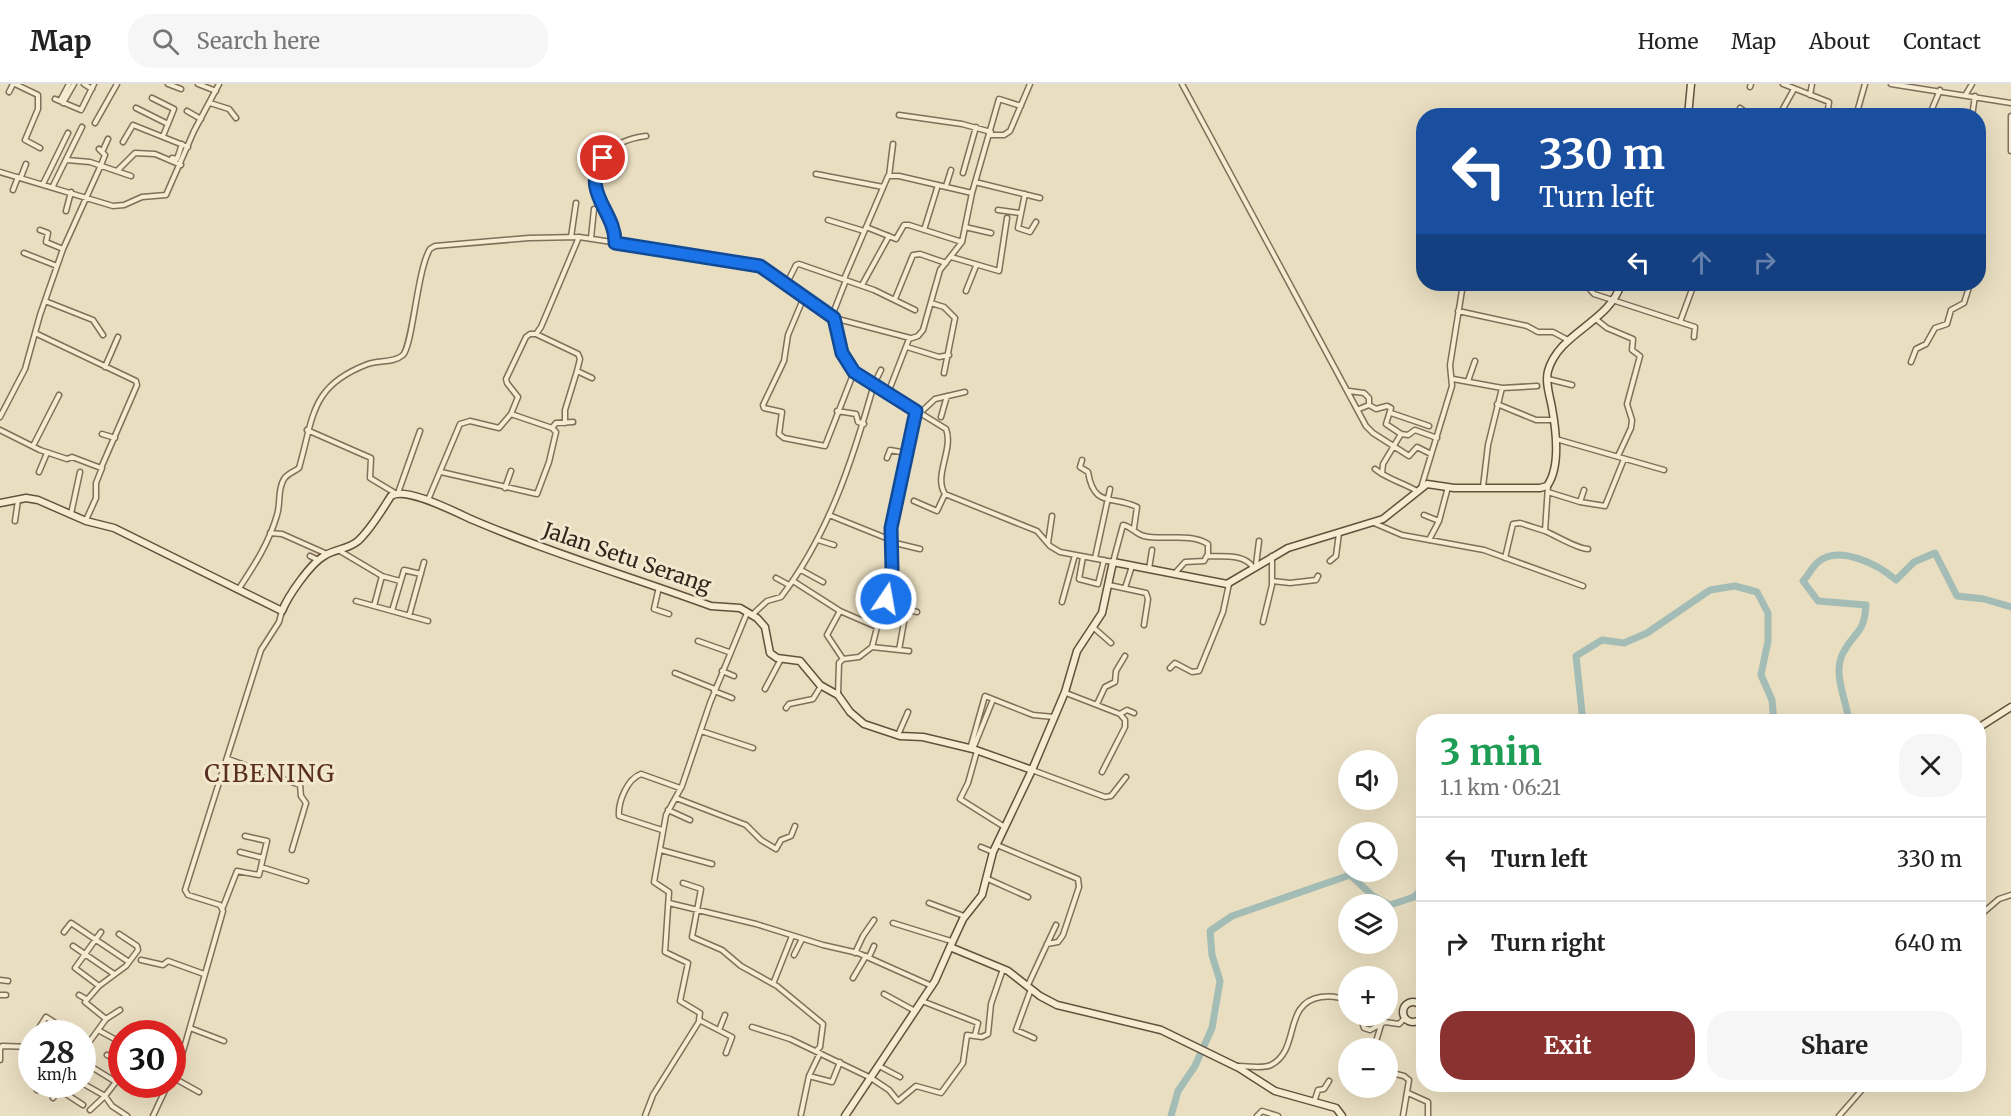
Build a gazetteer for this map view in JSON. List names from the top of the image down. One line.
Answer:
{"streets":{"street":["Jalan Setu Serang"]},"districts":["CIBENING"],"page":{"header":"Map","search":"Search here","nav":["Home","Map","About","Contact"],"turn":["330 m","Turn left"],"heading":["3 min","1.1 km · 06:21"],"map_buttons":["+","−"],"list":[{"name":"Turn left","value":"330 m"},{"name":"Turn right","value":"640 m"}],"buttons":["Exit","Share"],"speed":"28 km/h","limit":"30"}}
